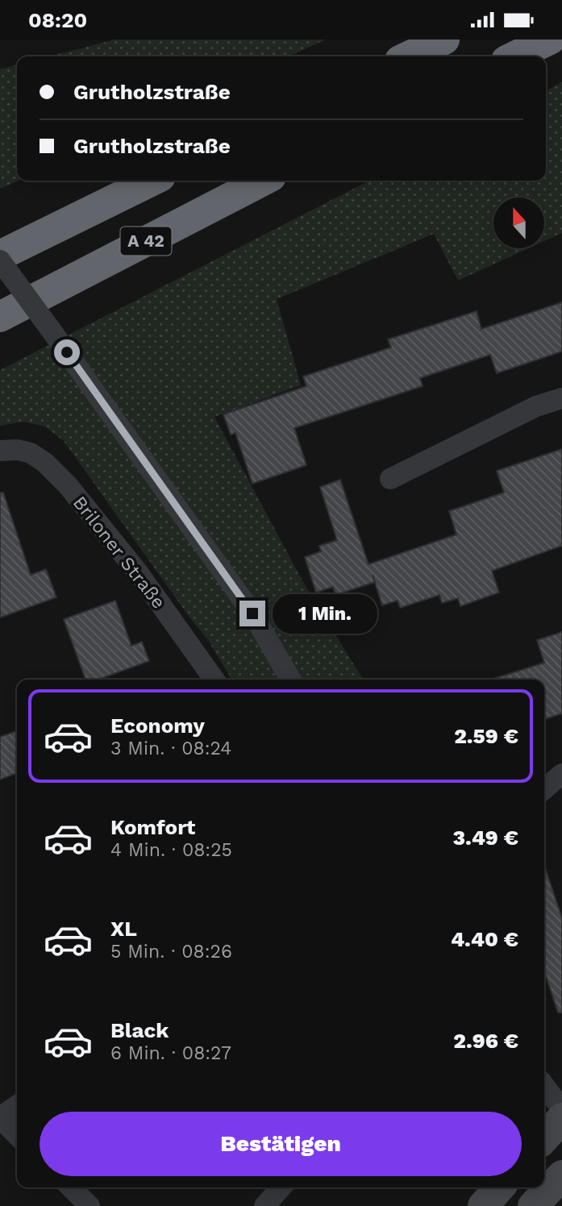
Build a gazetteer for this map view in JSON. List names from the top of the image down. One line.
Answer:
{"streets":{"highway":["A 42"],"street":["Briloner Straße"]},"north":"top","page":{"status":"08:20","banner":["Grutholzstraße","Grutholzstraße"],"bubble":"1 Min.","list":[{"name":"Economy","note":"3 Min. · 08:24","value":"2.59 €"},{"name":"Komfort","note":"4 Min. · 08:25","value":"3.49 €"},{"name":"XL","note":"5 Min. · 08:26","value":"4.40 €"},{"name":"Black","note":"6 Min. · 08:27","value":"2.96 €"}],"buttons":"Bestätigen"}}
